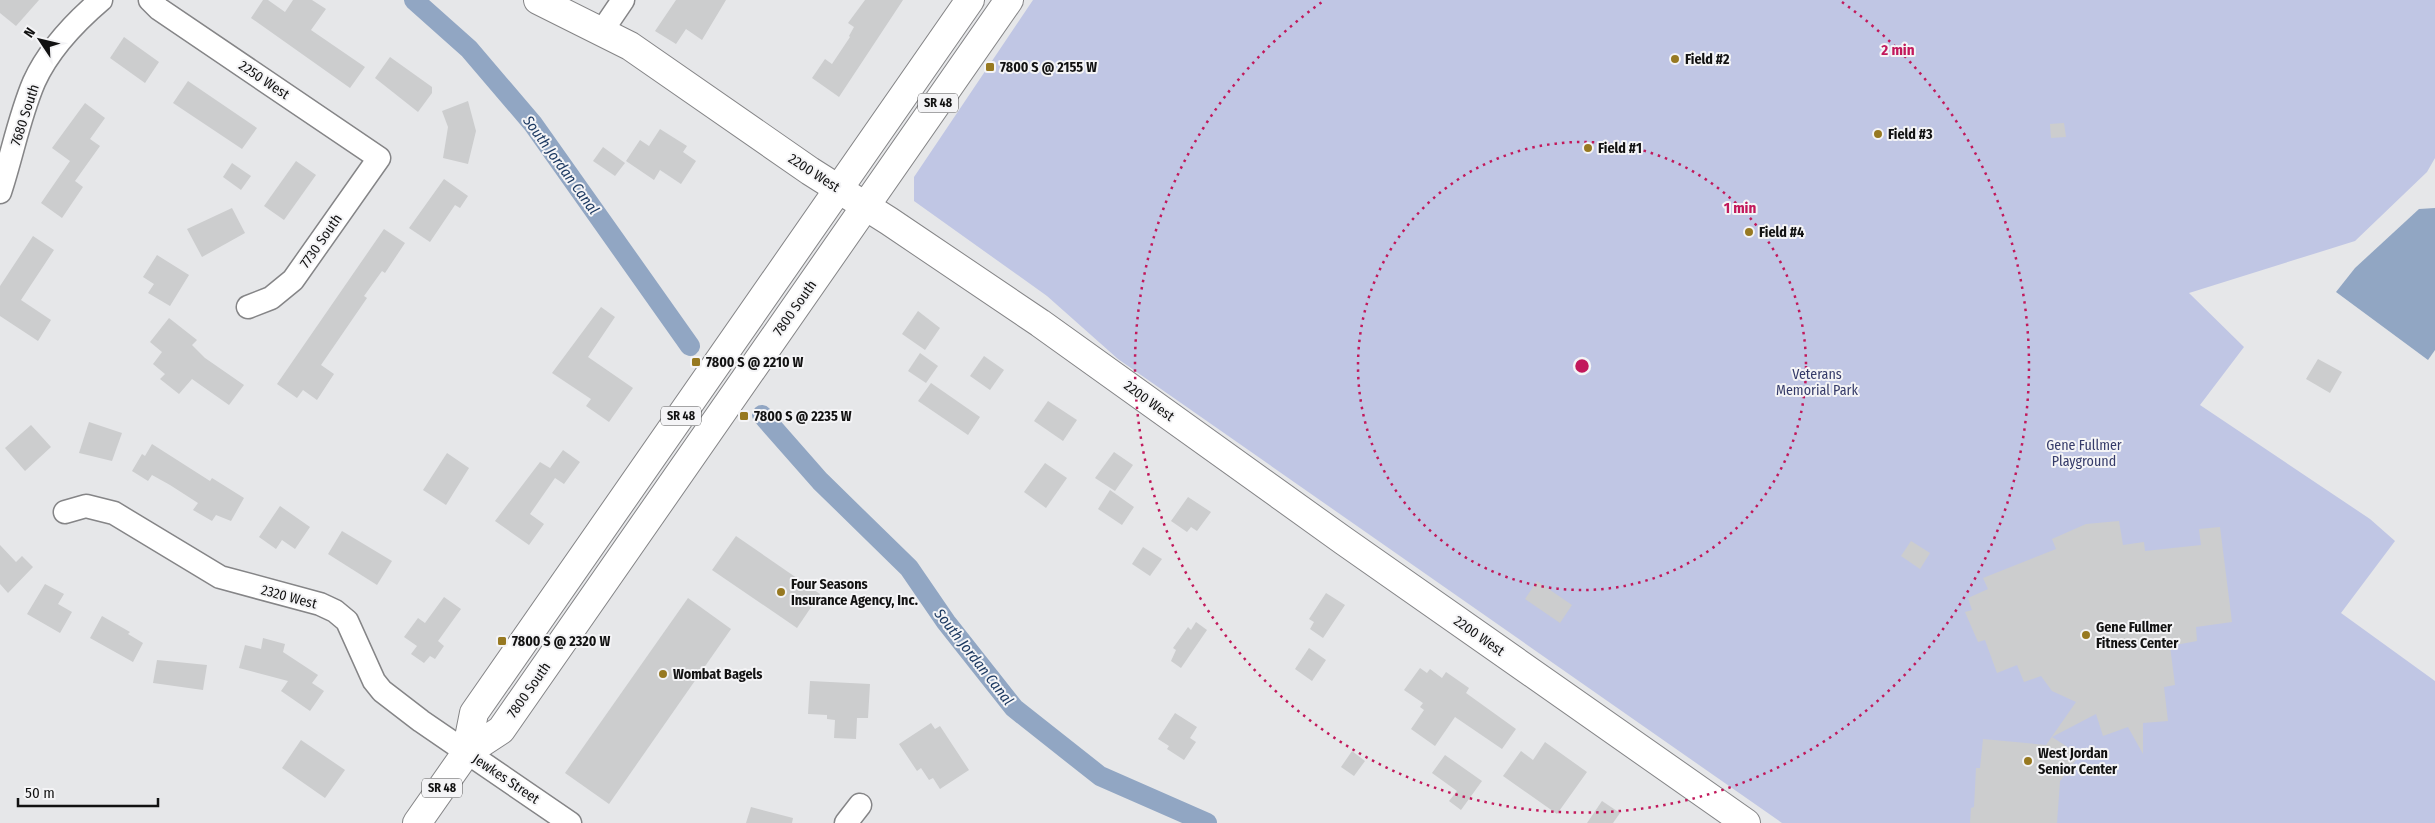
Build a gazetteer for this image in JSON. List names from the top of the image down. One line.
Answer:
{"streets":{"main road":["SR 48","2200 West","7800 South"],"street":["2250 West","7680 South","7730 South","2320 West","Jewkes Street"]},"crossings":[["2250 West","7730 South"],["2200 West","7800 South"],["7800 South","2320 West"],["7800 South","Jewkes Street"],["2320 West","Jewkes Street"]],"water":["South Jordan Canal"],"parks":["Veterans Memorial Park","Gene Fullmer Playground"],"places":{"other":["Field #2","Field #3","Field #1","Field #4","Four Seasons Insurance Agency, Inc.","Gene Fullmer Fitness Center","Wombat Bagels","West Jordan Senior Center"],"transit":["7800 S @ 2155 W","7800 S @ 2210 W","7800 S @ 2235 W","7800 S @ 2320 W"]},"scale_bar":"50 m","north":"top left","rings":["2 min","1 min"]}
